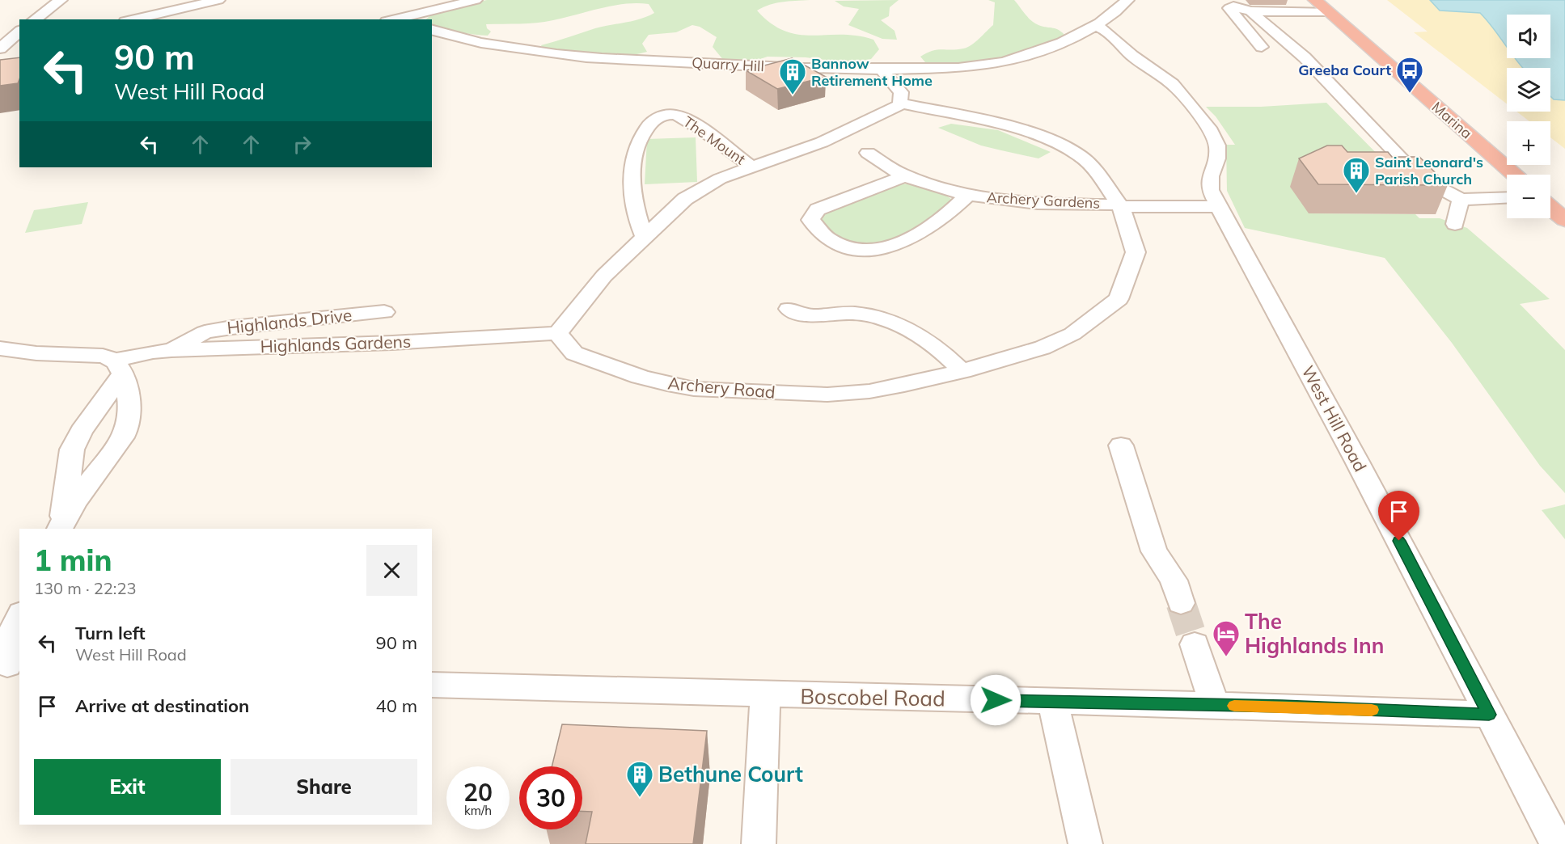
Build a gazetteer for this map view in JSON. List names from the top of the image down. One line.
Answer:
{"streets":{"highway":["Marina"],"street":["Quarry Hill","The Mount","Archery Gardens","Highlands Drive","Highlands Gardens","Archery Road","West Hill Road","Boscobel Road"]},"crossings":[["Quarry Hill","West Hill Road"],["Archery Gardens","Archery Road"],["Highlands Drive","Highlands Gardens"],["Highlands Gardens","Archery Road"],["West Hill Road","Boscobel Road"]],"places":{"bus stop":["Greeba Court"],"building":["Bannow Retirement Home","Saint Leonard's Parish Church","Bethune Court"],"hotel":["The Highlands Inn"]},"page":{"map_buttons":["+","−"],"turn":["90 m","West Hill Road"],"heading":["1 min","130 m · 22:23"],"list":[{"name":"Turn left","note":"West Hill Road","value":"90 m"},{"name":"Arrive at destination","value":"40 m"}],"buttons":["Exit","Share"],"speed":"20 km/h","limit":"30"}}
